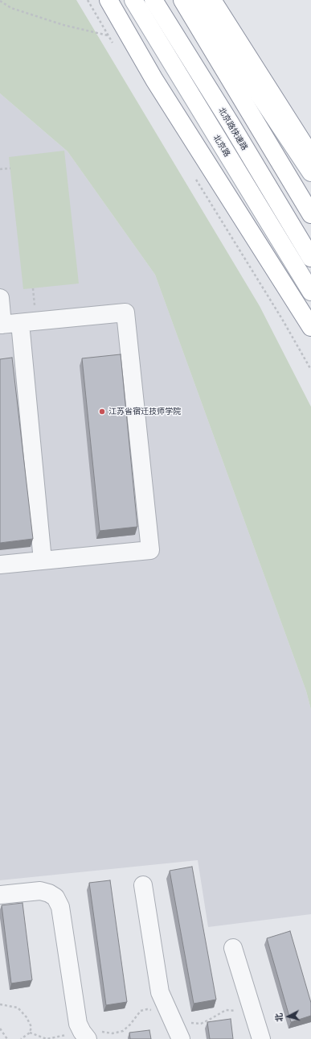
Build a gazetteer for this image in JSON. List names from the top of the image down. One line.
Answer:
{"streets":{"main road":["北京路快速路","北京路"]},"places":["江苏省宿迁技师学院"],"north":"left"}
